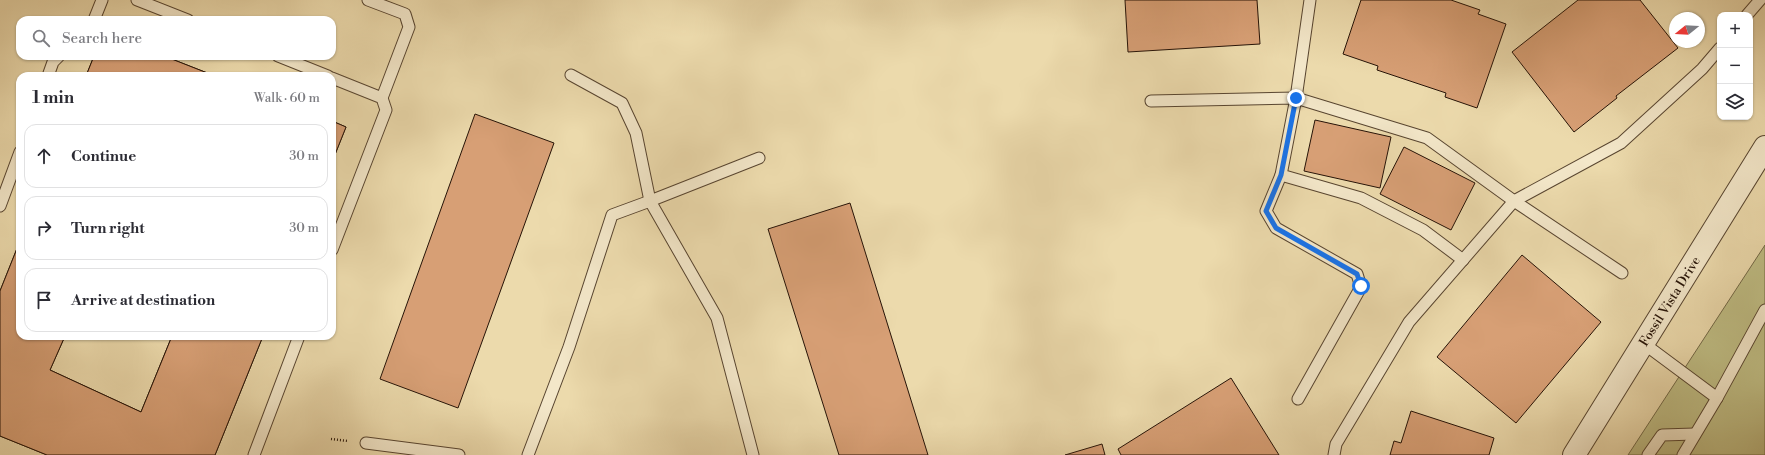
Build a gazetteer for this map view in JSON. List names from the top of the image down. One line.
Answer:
{"streets":{"street":["Fossil Vista Drive"]},"north":"left","page":{"map_buttons":["+","−"],"search":"Search here","heading":["1 min","Walk · 60 m"],"list":[["Continue","30 m"],["Turn right","30 m"],"Arrive at destination"]}}
